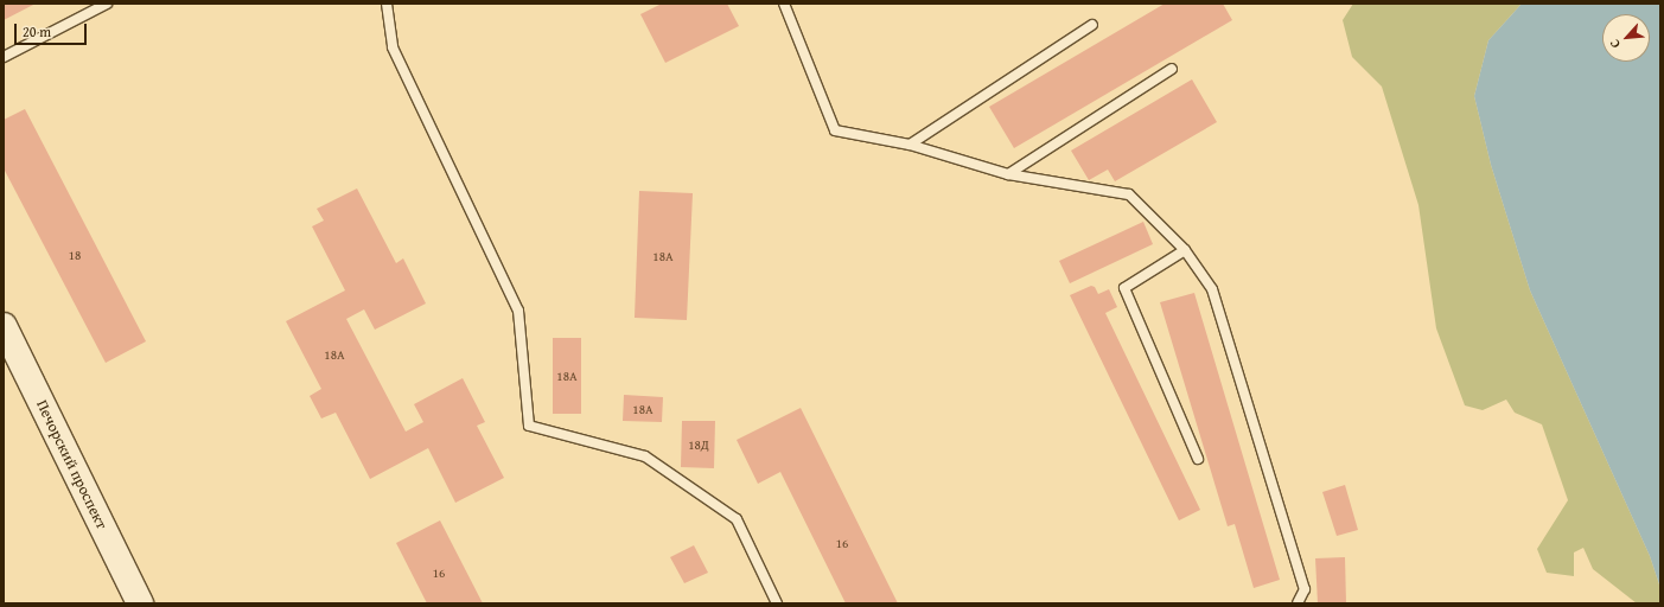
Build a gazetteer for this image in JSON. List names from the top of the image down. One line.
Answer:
{"streets":{"main road":["Печорский проспект"]},"house_numbers":["18","18А","18А","18А","18А","18Д","16","16"],"scale_bar":"20 m","north":"bottom left"}
